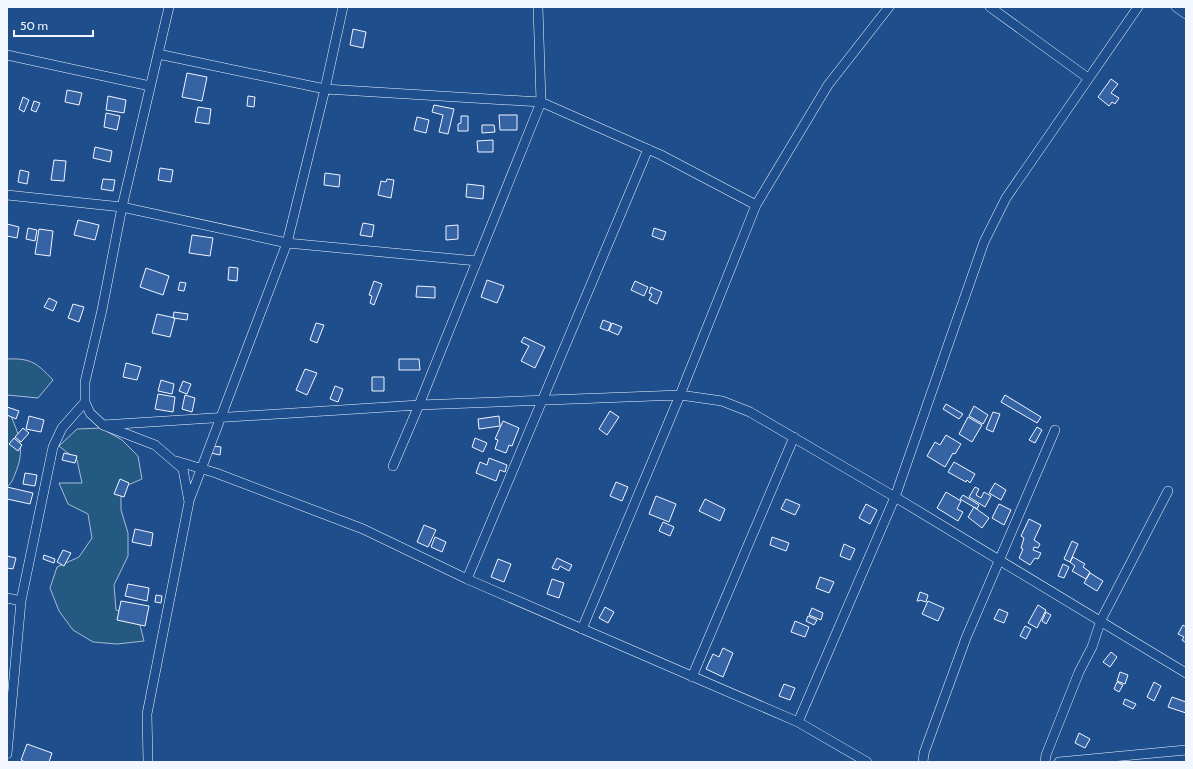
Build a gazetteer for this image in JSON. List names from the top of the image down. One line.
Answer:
{"scale_bar":"50 m"}
